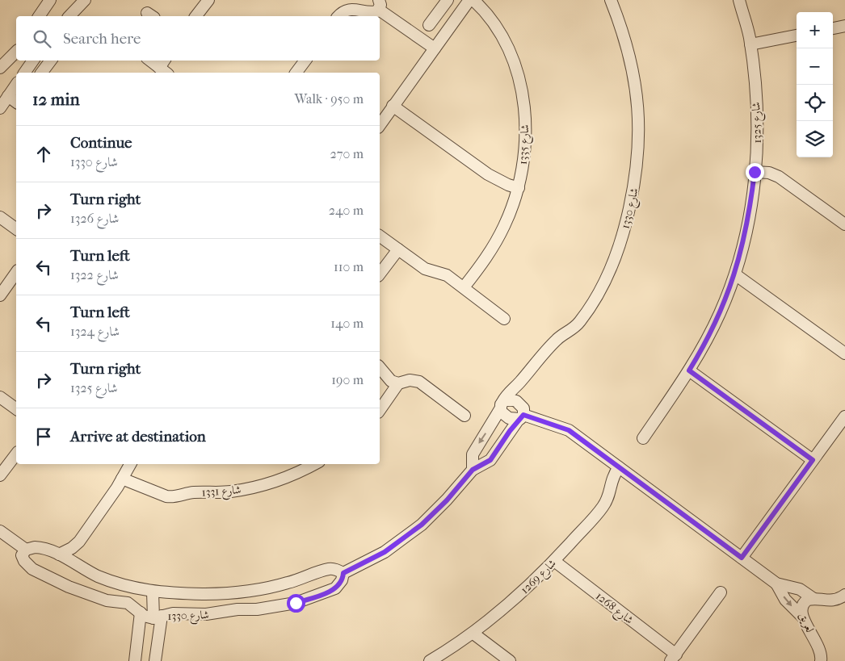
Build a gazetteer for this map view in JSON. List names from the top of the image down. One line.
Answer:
{"streets":{"street":["شارع 1325","شارع 1335","شارع 1330","شارع 1331","شارع 1269","شارع 1268","لعريق"]},"crossings":[["شارع 1269","شارع 1268"]],"page":{"map_buttons":["+","−"],"search":"Search here","heading":["12 min","Walk · 950 m"],"list":[["Continue","شارع 1330","270 m"],["Turn right","شارع 1326","240 m"],["Turn left","شارع 1322","110 m"],["Turn left","شارع 1324","140 m"],["Turn right","شارع 1325","190 m"],"Arrive at destination"]}}
